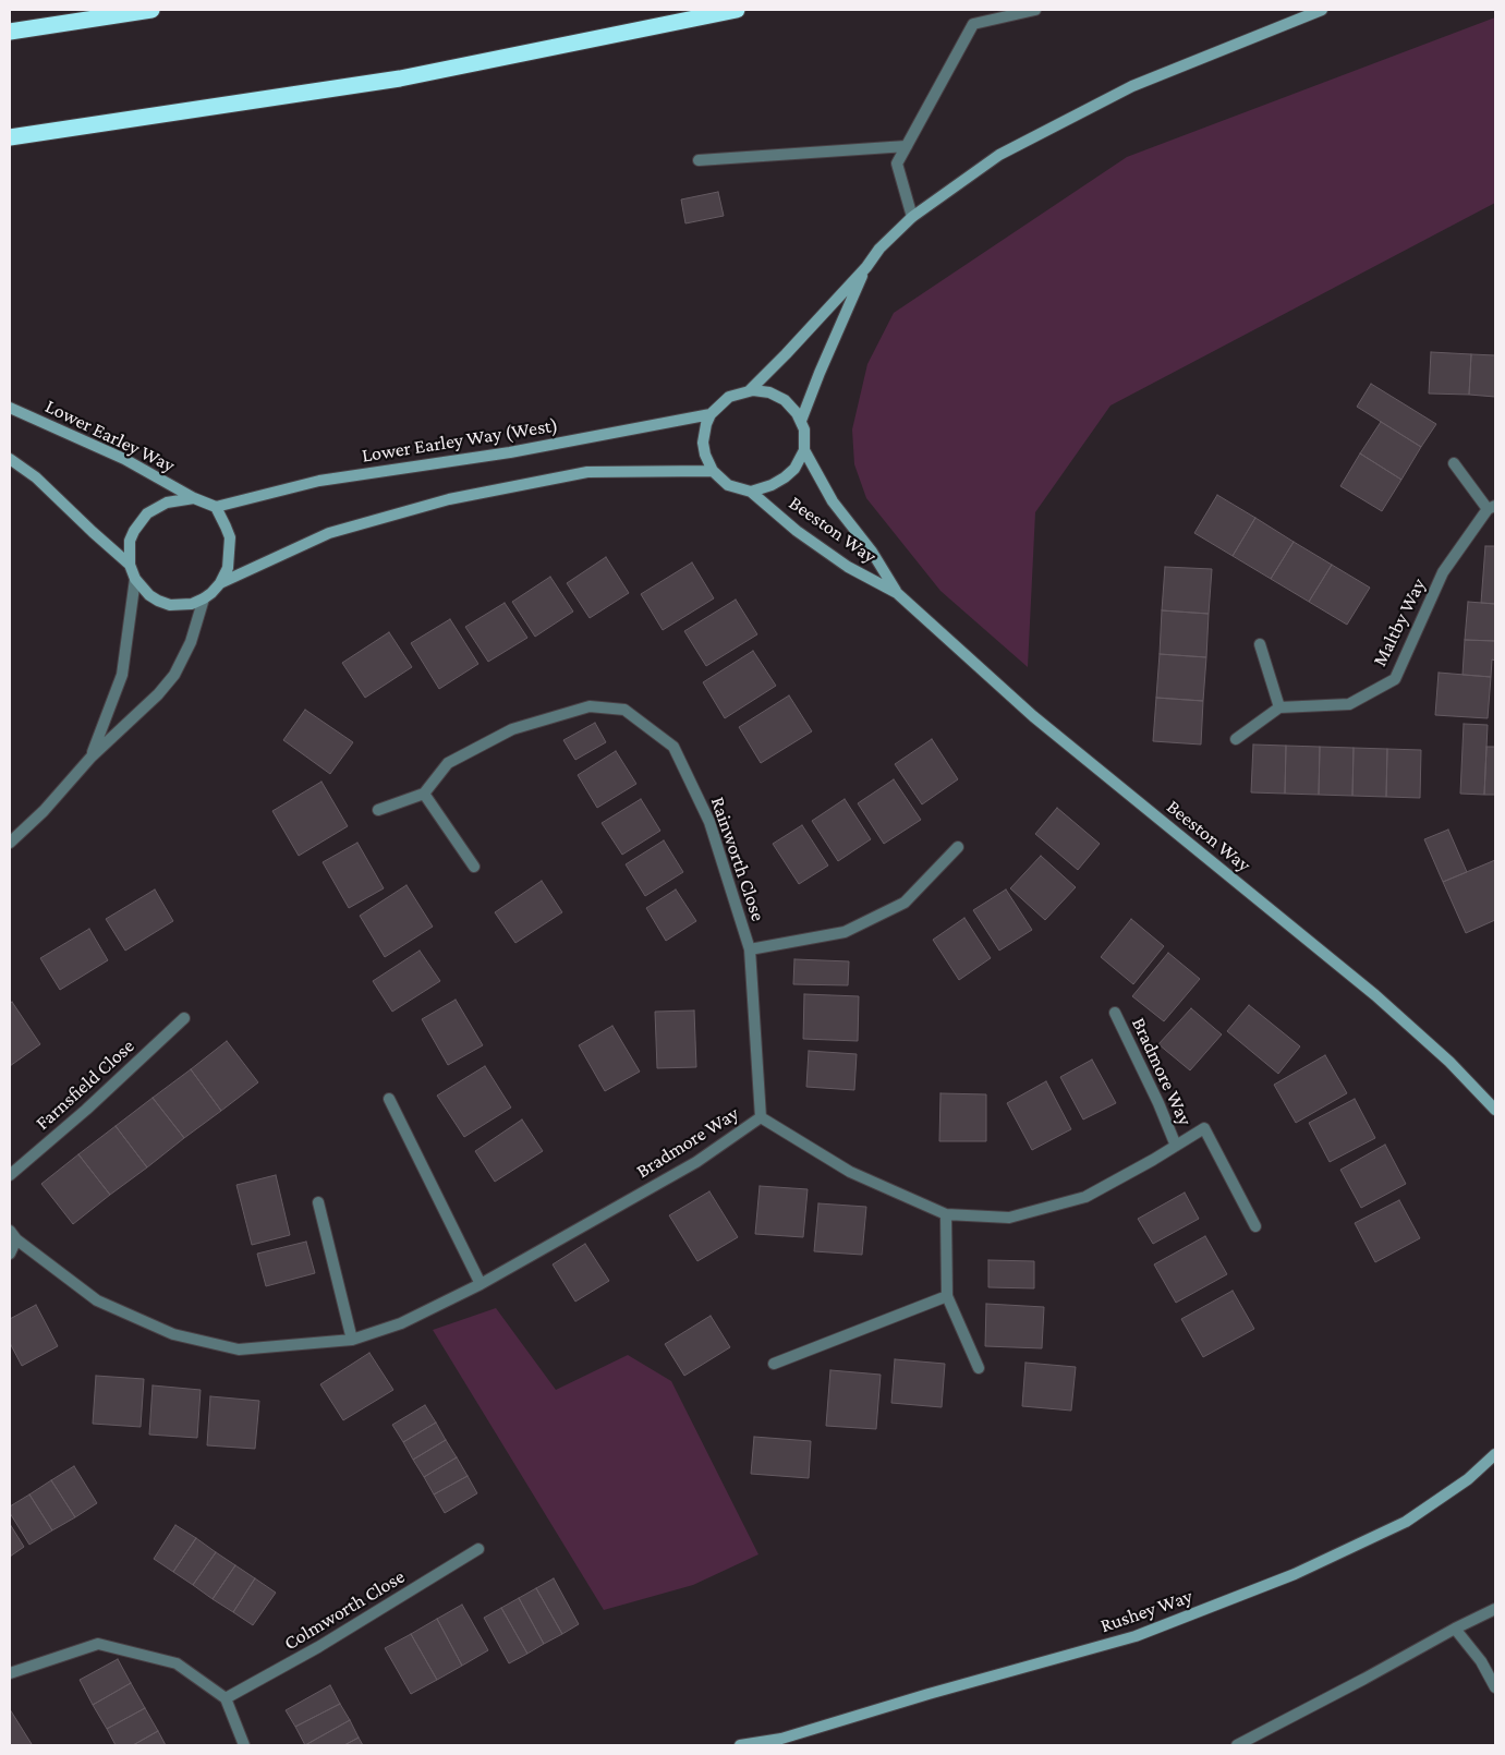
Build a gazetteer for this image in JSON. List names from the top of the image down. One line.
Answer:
{"streets":{"main road":["Lower Earley Way","Lower Earley Way (West)","Beeston Way","Rushey Way"],"street":["Maltby Way","Rainworth Close","Bradmore Way","Farnsfield Close","Colmworth Close"]},"crossings":[["Lower Earley Way","Lower Earley Way (West)"],["Lower Earley Way (West)","Beeston Way"],["Rainworth Close","Bradmore Way"]]}
